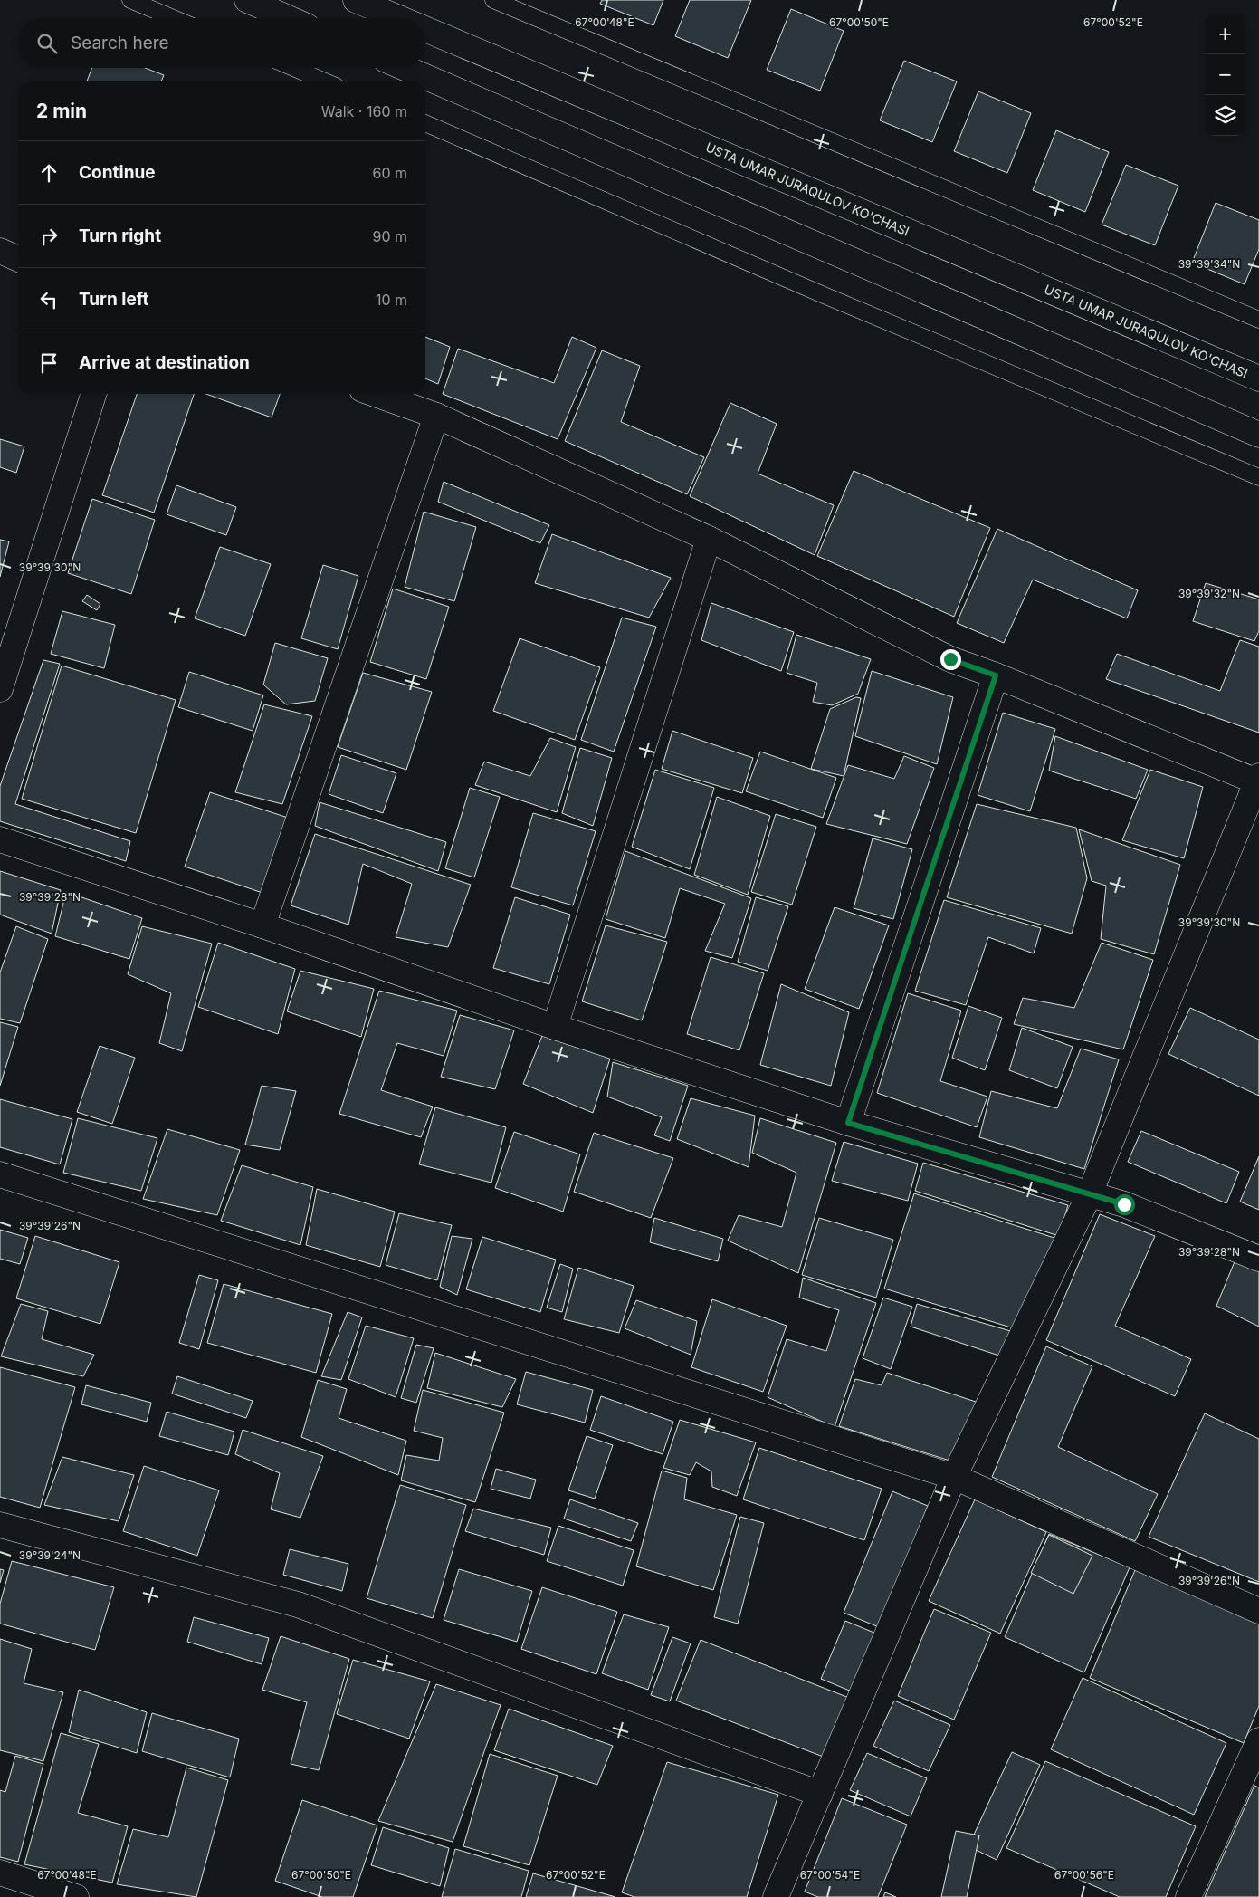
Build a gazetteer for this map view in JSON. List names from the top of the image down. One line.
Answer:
{"streets":{"street":["USTA UMAR JURAQULOV KO'CHASI"]},"page":{"map_buttons":["+","−"],"search":"Search here","heading":["2 min","Walk · 160 m"],"list":[["Continue","60 m"],["Turn right","90 m"],["Turn left","10 m"],"Arrive at destination"]},"coordinates":["67°00'48\"E","67°00'50\"E","67°00'52\"E","39°39'34\"N","39°39'30\"N","39°39'32\"N","39°39'28\"N","39°39'26\"N","39°39'24\"N","67°00'54\"E","67°00'56\"E"]}
